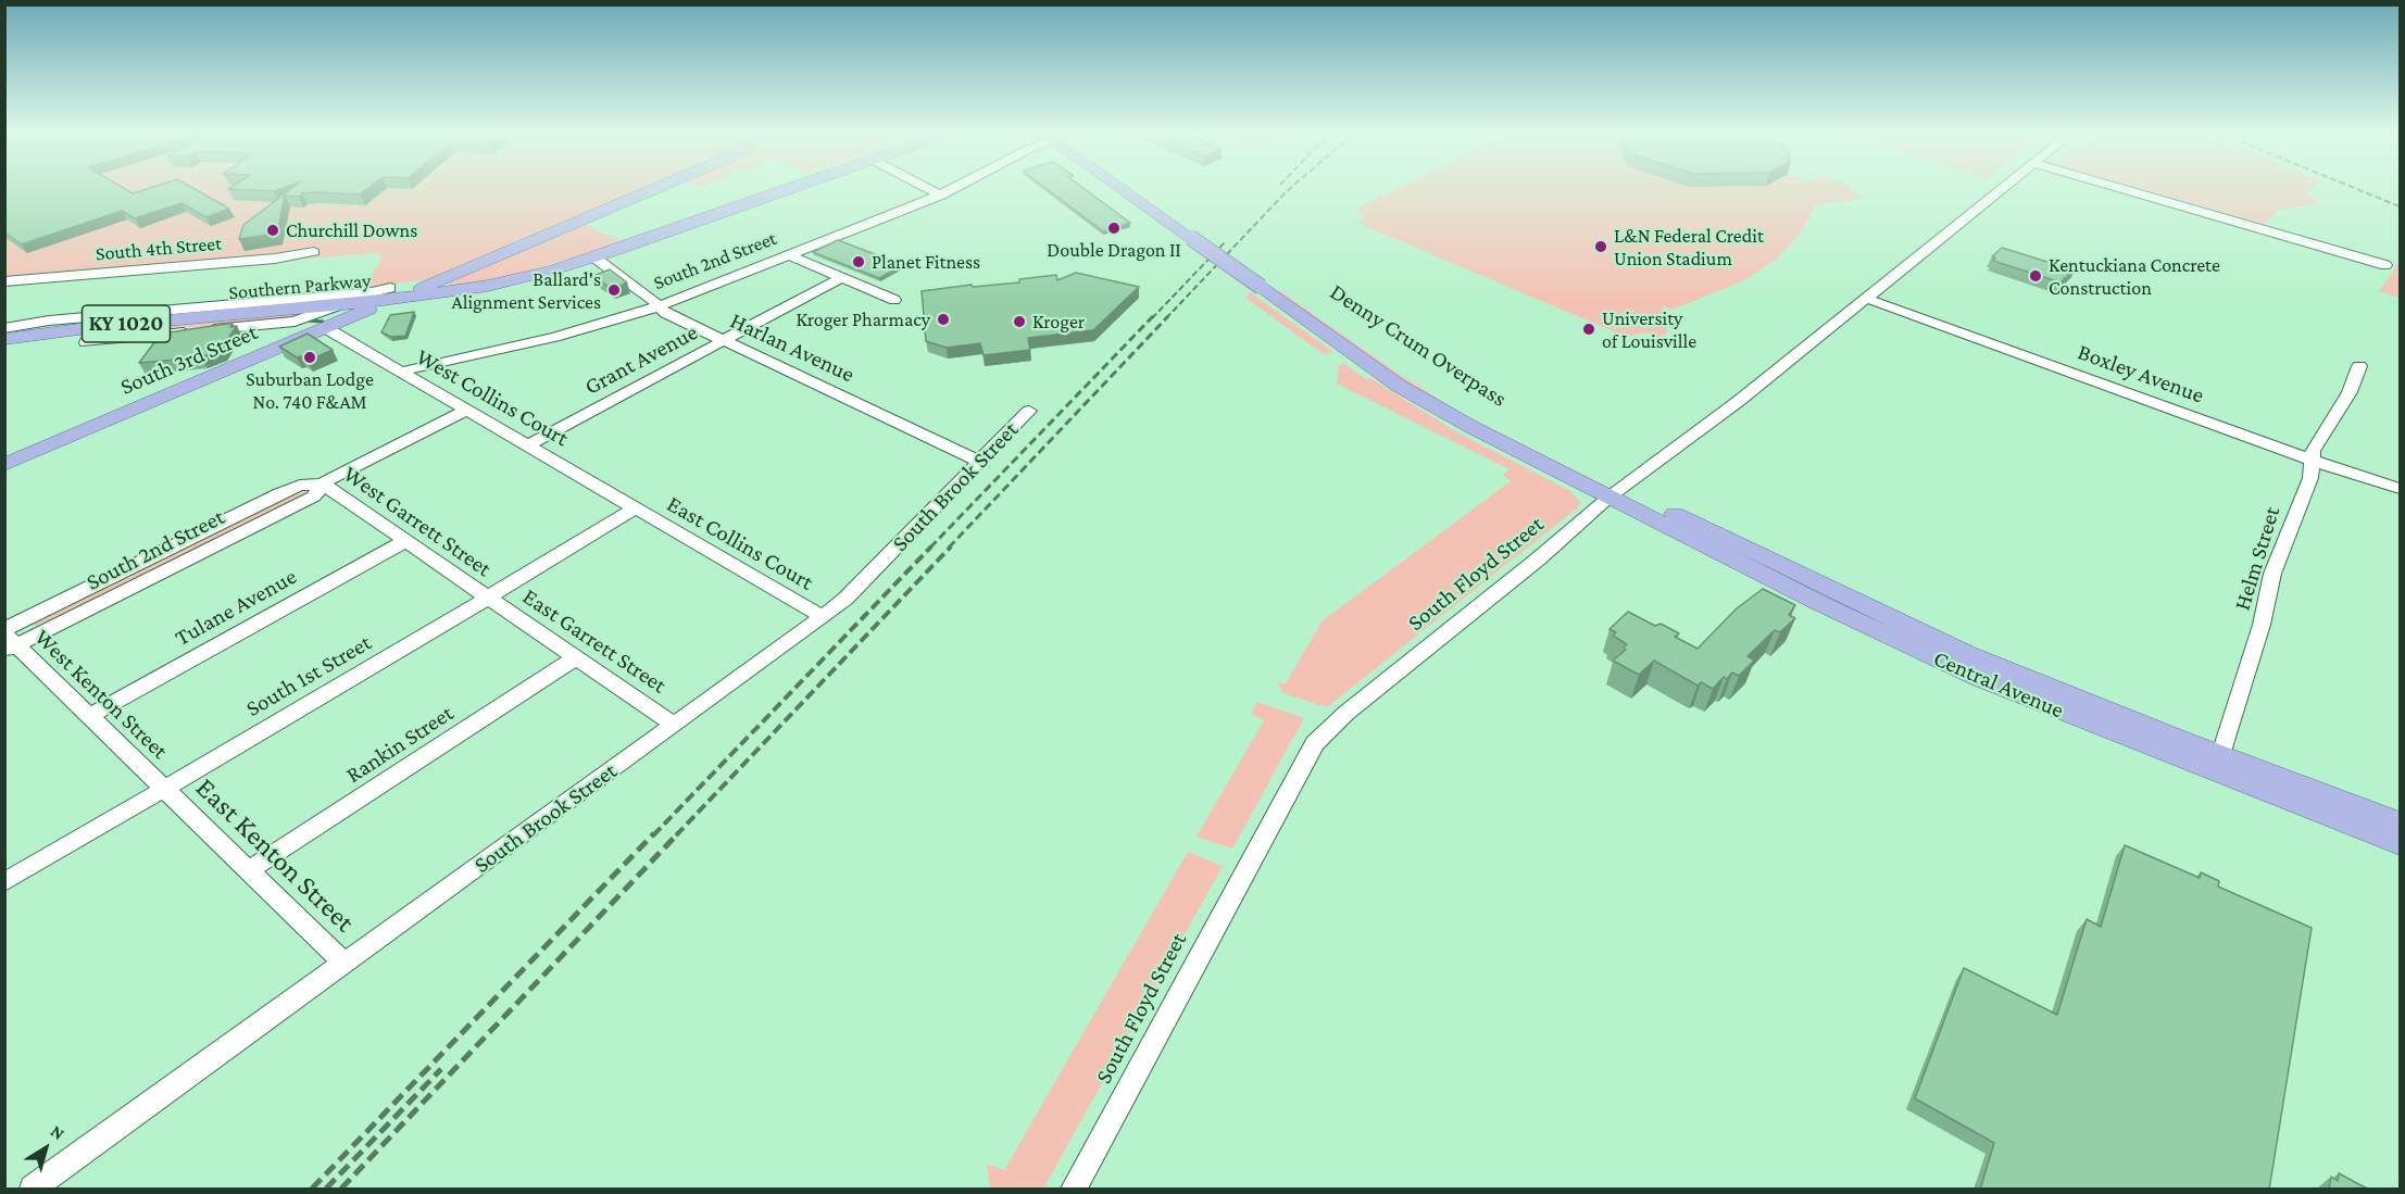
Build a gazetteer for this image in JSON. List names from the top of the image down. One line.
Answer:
{"streets":{"main road":["Southern Parkway","KY 1020","Denny Crum Overpass","South 3rd Street","Central Avenue"],"street":["South 4th Street","South 2nd Street","Harlan Avenue","Grant Avenue","Boxley Avenue","West Collins Court","South Brook Street","West Garrett Street","East Collins Court","Helm Street","South Floyd Street","Tulane Avenue","East Garrett Street","South 1st Street","West Kenton Street","Rankin Street","East Kenton Street"]},"crossings":[["South 2nd Street","Harlan Avenue"],["South 2nd Street","West Collins Court"],["South 2nd Street","West Garrett Street"],["South 2nd Street","West Kenton Street"],["Southern Parkway","KY 1020"],["Southern Parkway","Harlan Avenue"],["Southern Parkway","South 3rd Street"],["KY 1020","Harlan Avenue"],["Denny Crum Overpass","South Floyd Street"],["Denny Crum Overpass","Central Avenue"],["Harlan Avenue","Grant Avenue"],["Harlan Avenue","South Brook Street"],["South 3rd Street","West Collins Court"],["Grant Avenue","West Collins Court"],["Boxley Avenue","Helm Street"],["Boxley Avenue","South Floyd Street"],["West Collins Court","East Collins Court"],["West Collins Court","South 1st Street"],["South Brook Street","East Collins Court"],["South Brook Street","East Garrett Street"],["South Brook Street","East Kenton Street"],["West Garrett Street","Tulane Avenue"],["West Garrett Street","East Garrett Street"],["West Garrett Street","South 1st Street"],["East Collins Court","South 1st Street"],["Helm Street","Central Avenue"],["South Floyd Street","Central Avenue"],["Tulane Avenue","West Kenton Street"],["East Garrett Street","South 1st Street"],["East Garrett Street","Rankin Street"],["South 1st Street","West Kenton Street"],["South 1st Street","East Kenton Street"],["West Kenton Street","East Kenton Street"],["Rankin Street","East Kenton Street"]],"places":["Double Dragon II","Churchill Downs","L&N Federal Credit Union Stadium","Planet Fitness","Kentuckiana Concrete Construction","Ballard's Alignment Services","Kroger Pharmacy","Kroger","University of Louisville","Suburban Lodge No. 740 F&AM"],"north":"top right"}
